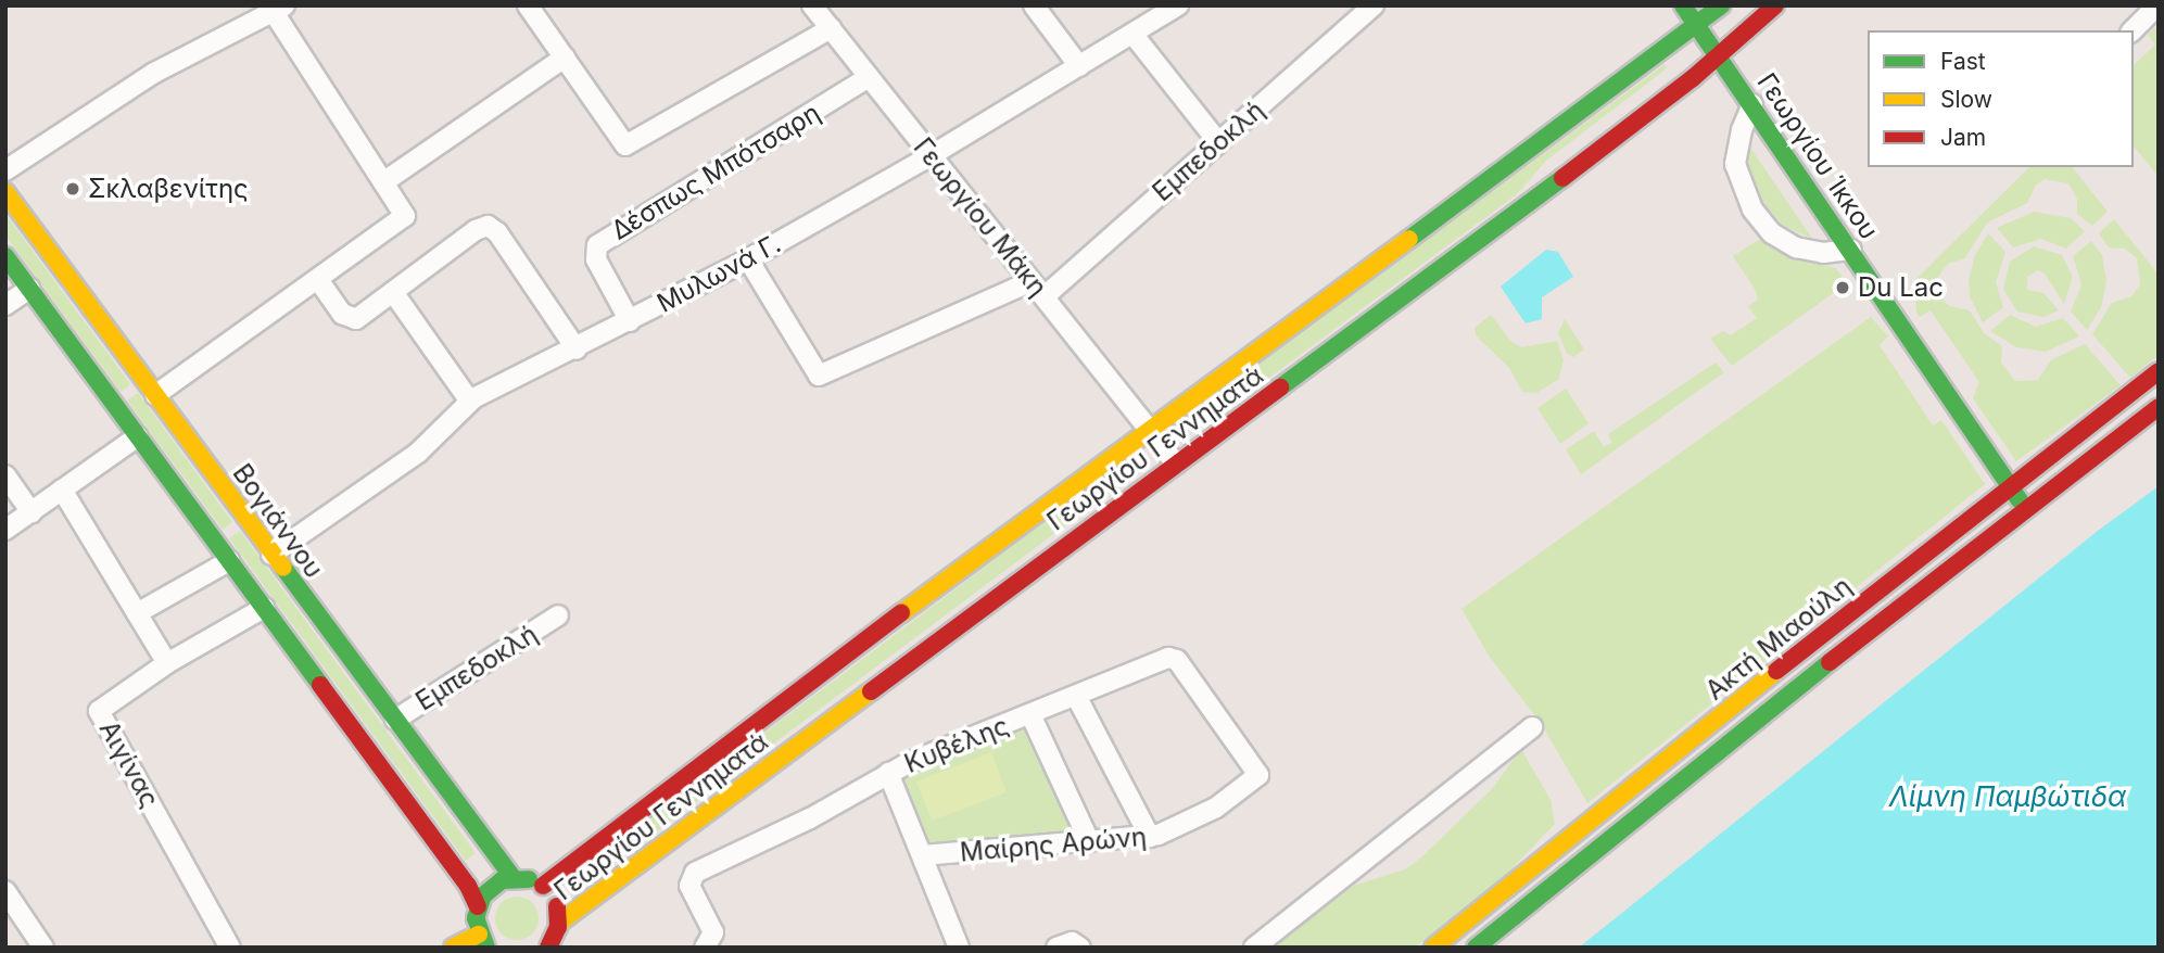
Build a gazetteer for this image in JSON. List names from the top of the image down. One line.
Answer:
{"streets":{"street":["Εμπεδοκλή","Γεωργίου Ίκκου","Δέσπως Μπότσαρη","Γεωργίου Μάκη","Μυλωνά Γ.","Γεωργίου Γεννηματά","Βογιάννου","Ακτή Μιαούλη","Κυβέλης","Αιγίνας","Μαίρης Αρώνη"]},"crossings":[["Εμπεδοκλή","Γεωργίου Μάκη"],["Εμπεδοκλή","Μυλωνά Γ."],["Εμπεδοκλή","Βογιάννου"],["Γεωργίου Ίκκου","Γεωργίου Γεννηματά"],["Γεωργίου Ίκκου","Ακτή Μιαούλη"],["Δέσπως Μπότσαρη","Γεωργίου Μάκη"],["Δέσπως Μπότσαρη","Μυλωνά Γ."],["Γεωργίου Μάκη","Μυλωνά Γ."],["Γεωργίου Μάκη","Γεωργίου Γεννηματά"],["Μυλωνά Γ.","Βογιάννου"],["Κυβέλης","Μαίρης Αρώνη"]],"water":["Λίμνη Παμβώτιδα"],"places":["Σκλαβενίτης","Du Lac"],"legend":["Fast","Slow","Jam"]}
